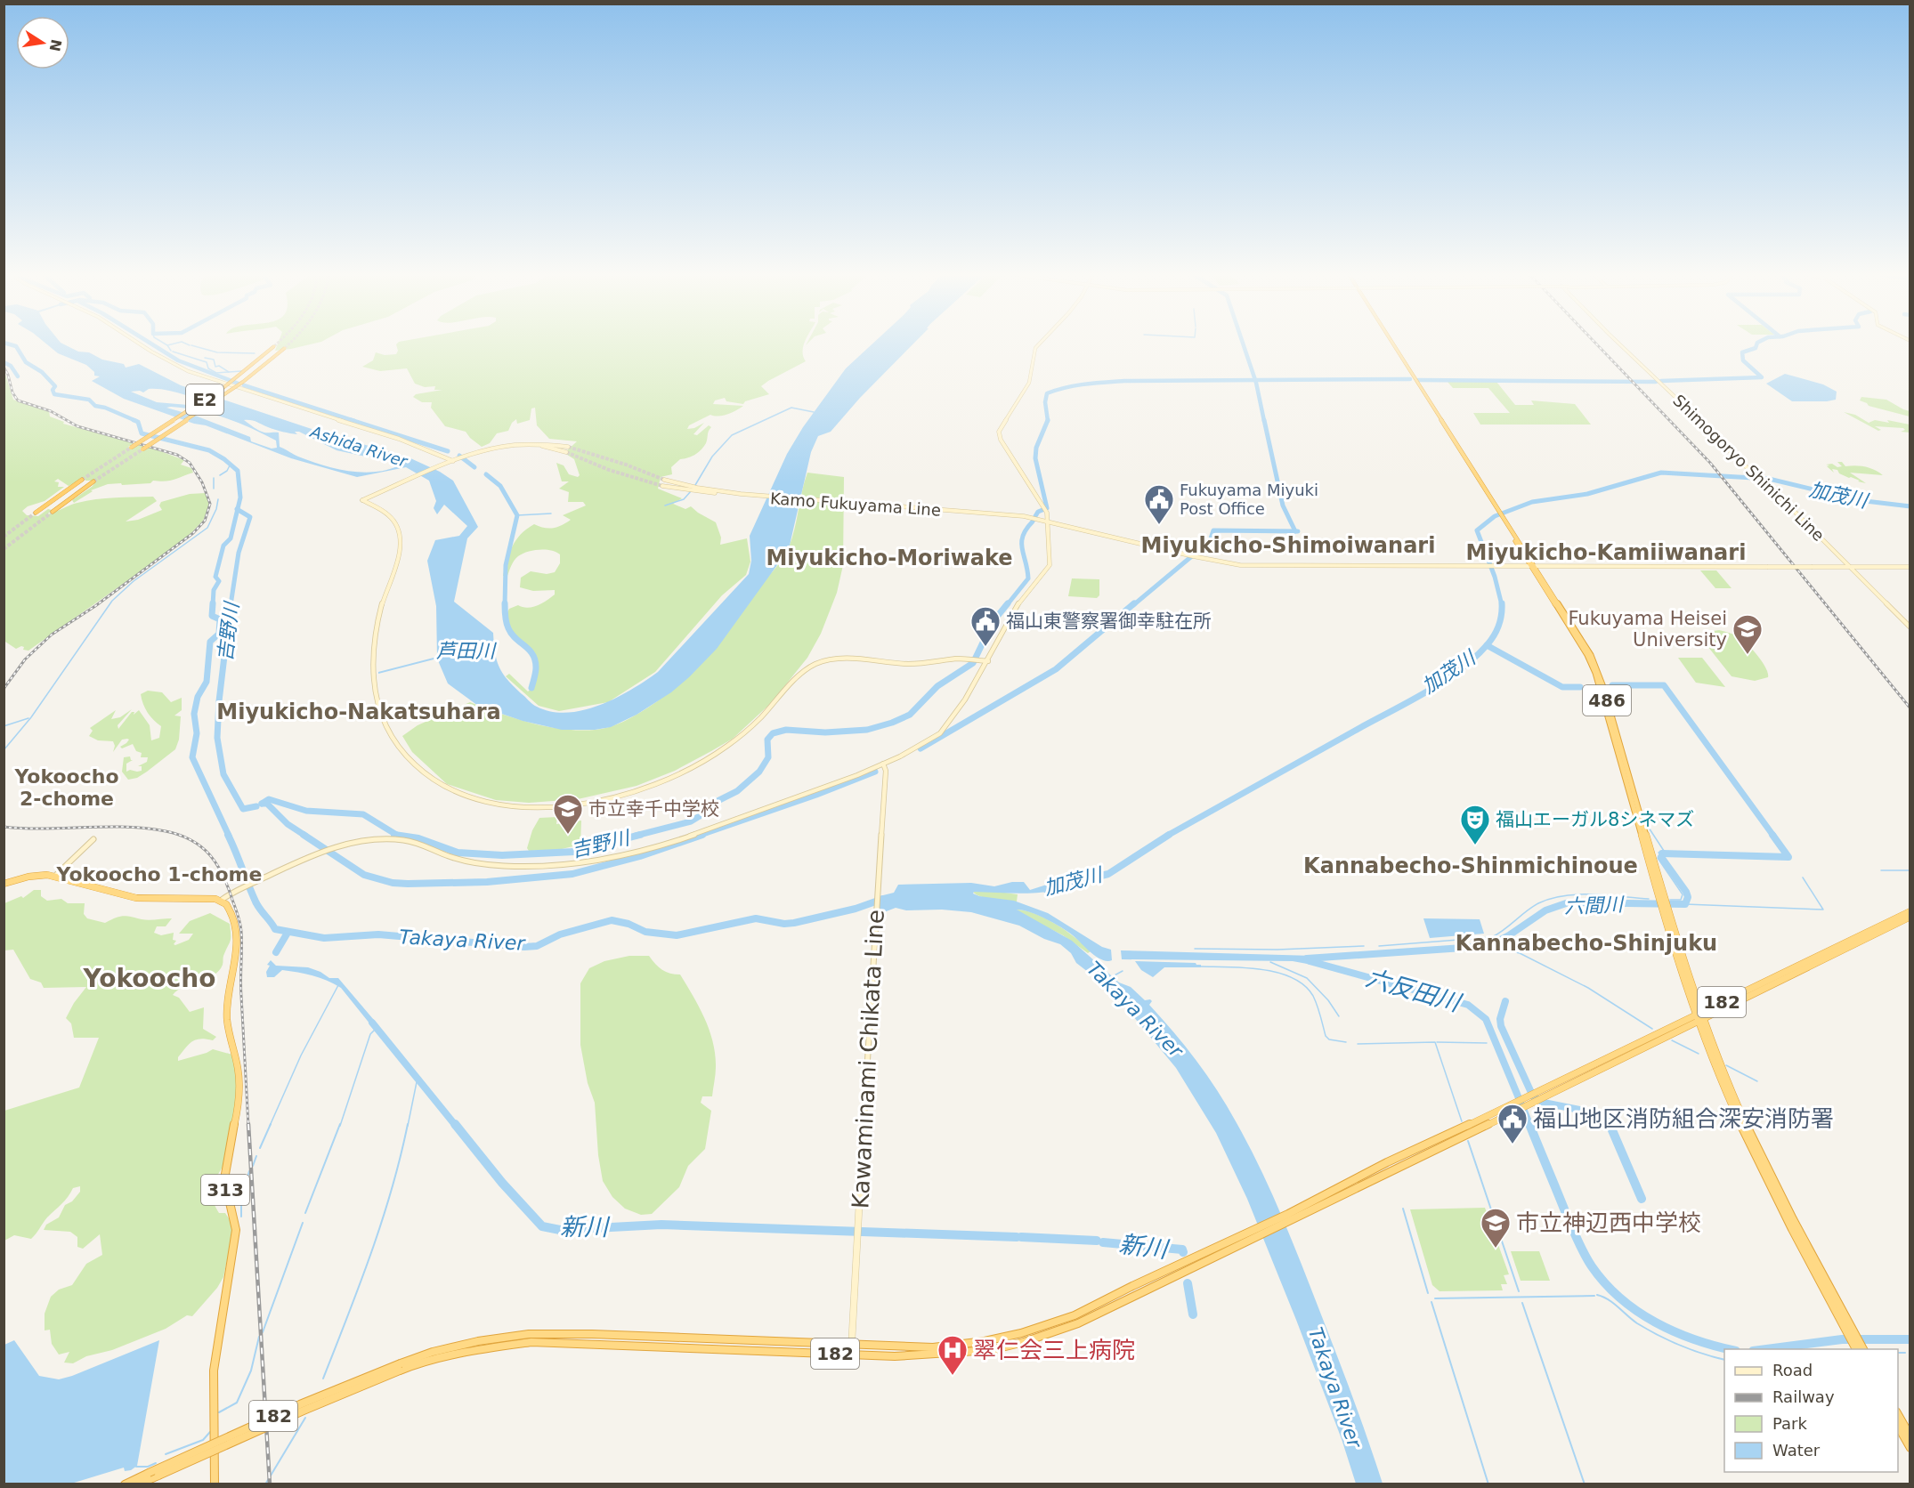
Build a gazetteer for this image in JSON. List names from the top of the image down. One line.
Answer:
{"streets":{"highway":["E2","486","182","313"],"main road":["Shimogoryo Shinichi Line","Kamo Fukuyama Line","Kawaminami Chikata Line"]},"crossings":[["Shimogoryo Shinichi Line","Kamo Fukuyama Line"],["Kamo Fukuyama Line","486"],["486","182"],["182","Kawaminami Chikata Line"]],"districts":["Miyukicho-Shimoiwanari","Miyukicho-Kamiiwanari","Miyukicho-Moriwake","Miyukicho-Nakatsuhara","Yokoocho 2-chome","Kannabecho-Shinmichinoue","Yokoocho 1-chome","Kannabecho-Shinjuku","Yokoocho"],"water":["Ashida River","加茂川","吉野川","芦田川","六間川","Takaya River","六反田川","新川"],"places":{"public building":["Fukuyama Miyuki Post Office","福山東警察署御幸駐在所","福山地区消防組合深安消防署"],"school or university":["Fukuyama Heisei University","市立幸千中学校","市立神辺西中学校"],"theatre":["福山エーガル8シネマズ"],"hospital":["翠仁会三上病院"]},"legend":["Road","Railway","Park","Water"],"north":"right"}
